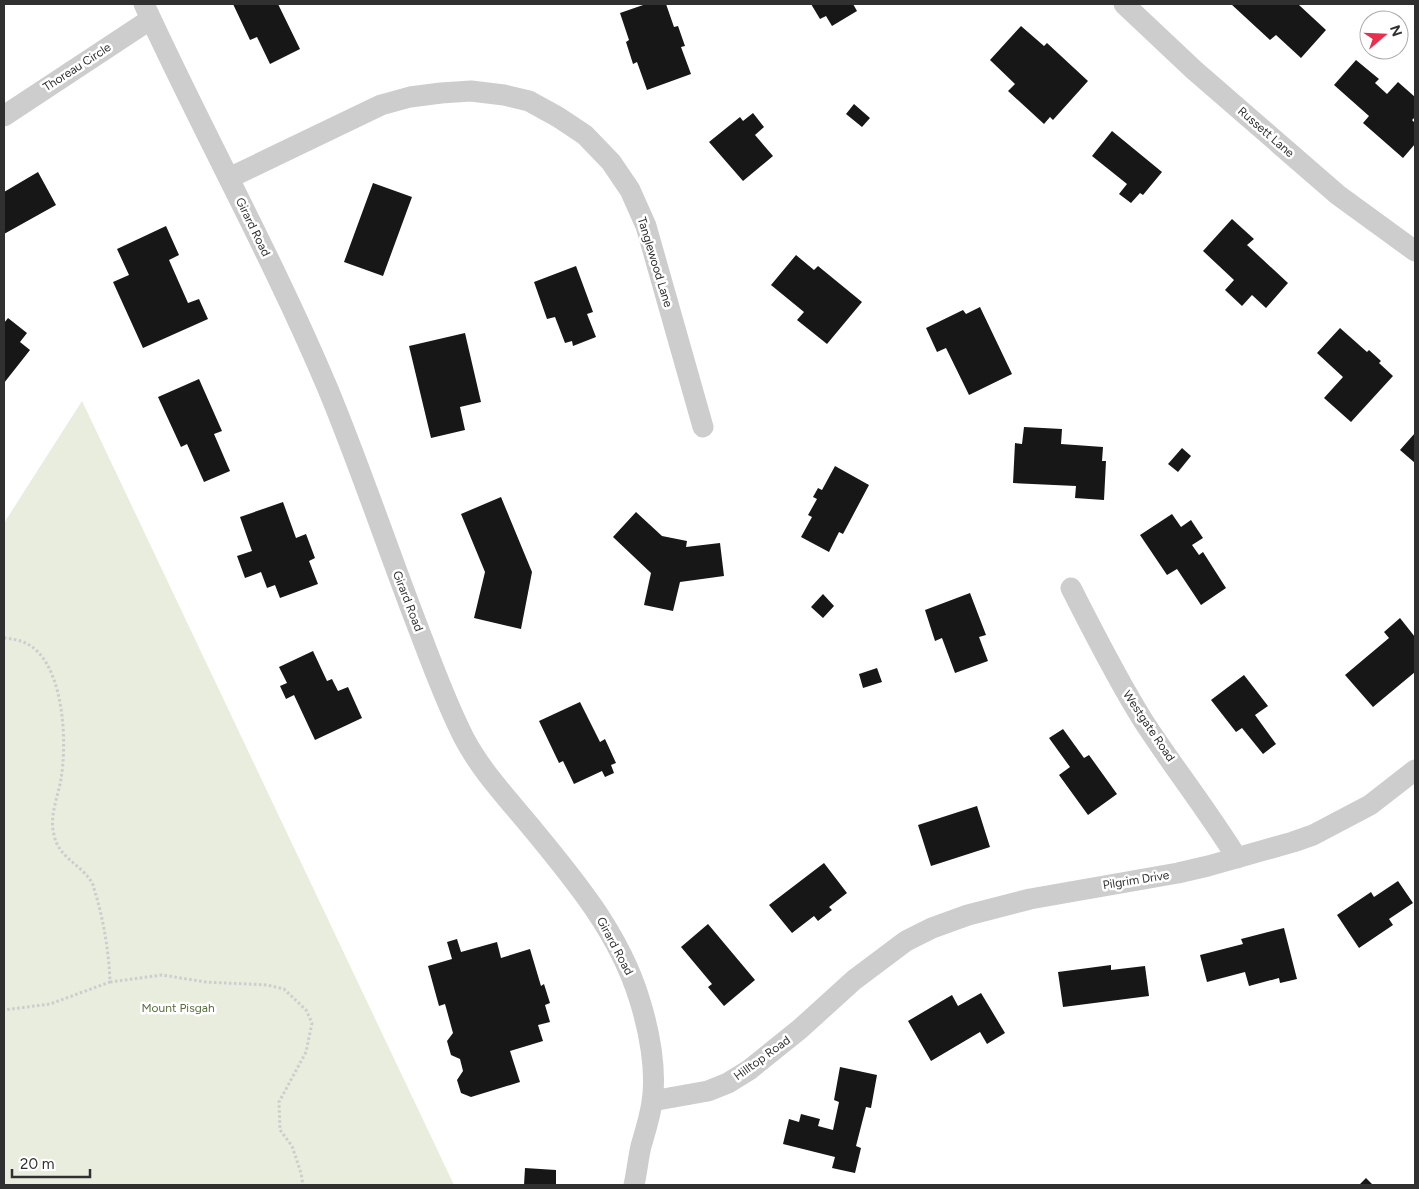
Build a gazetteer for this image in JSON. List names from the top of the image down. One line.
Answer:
{"streets":{"street":["Thoreau Circle","Russett Lane","Girard Road","Tanglewood Lane","Westgate Road","Pilgrim Drive","Hilltop Road"]},"crossings":[["Thoreau Circle","Girard Road"],["Girard Road","Tanglewood Lane"],["Girard Road","Hilltop Road"],["Westgate Road","Pilgrim Drive"],["Pilgrim Drive","Hilltop Road"]],"parks":["Mount Pisgah"],"scale_bar":"20 m","north":"right"}
